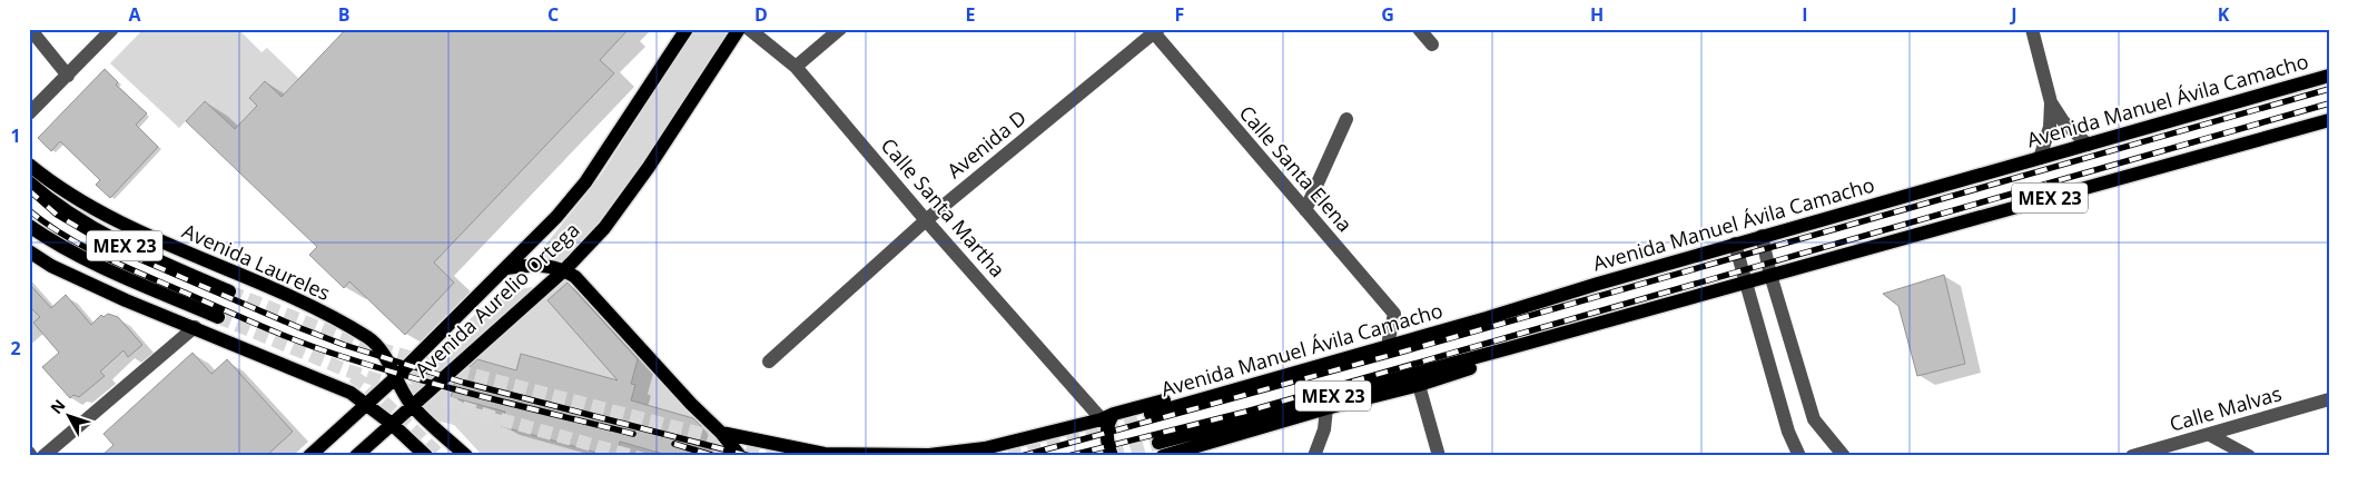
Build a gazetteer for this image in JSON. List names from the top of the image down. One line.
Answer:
{"streets":{"main road":["Avenida Manuel Ávila Camacho","MEX 23","Avenida Laureles","Avenida Aurelio Ortega"],"street":["Avenida D","Calle Santa Elena","Calle Santa Martha","Calle Malvas"]},"crossings":[["Avenida D","Calle Santa Elena"],["Avenida D","Calle Santa Martha"],["Avenida Laureles","Avenida Aurelio Ortega"]],"north":"top left","grid":{"columns":["A","B","C","D","E","F","G","H","I","J","K"],"rows":["1","2"]}}
